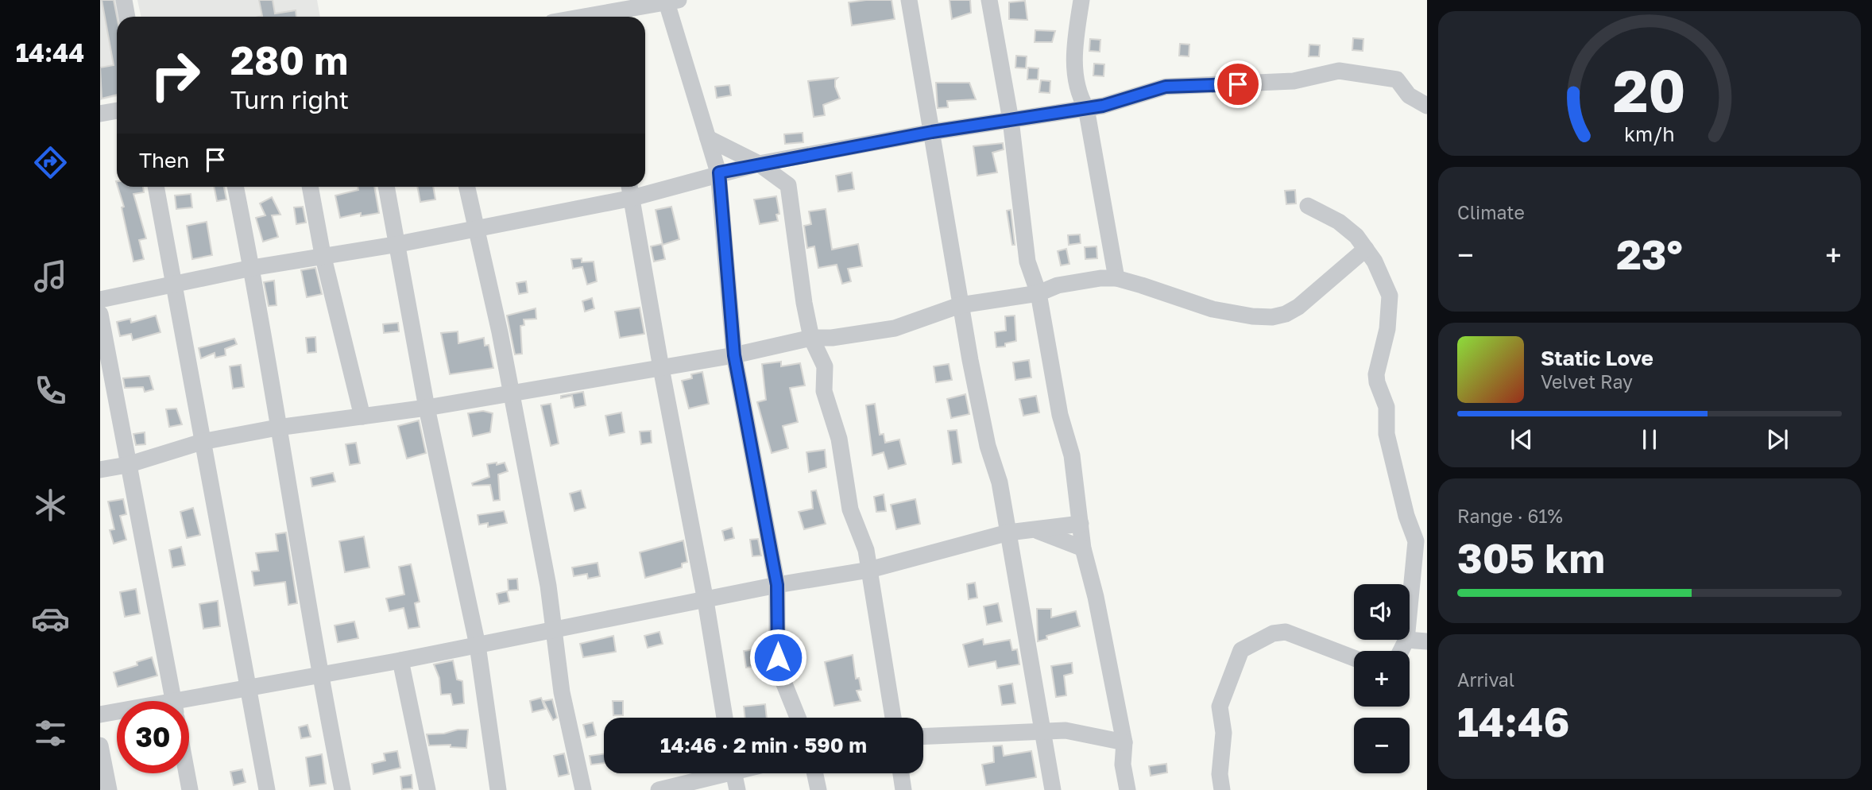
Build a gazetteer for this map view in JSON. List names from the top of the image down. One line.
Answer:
{"page":{"tabs":"14:44","turn":["280 m","Turn right"],"then":"Then","tile":["Climate",["Range · 61%","305 km"],["Arrival","14:46"]],"heat":["−","23°","+"],"song":["Static Love","Velvet Ray"],"map_buttons":["+","−"],"limit":"30","trip":"14:46 · 2 min · 590 m","gauge":["20","km/h"]}}
